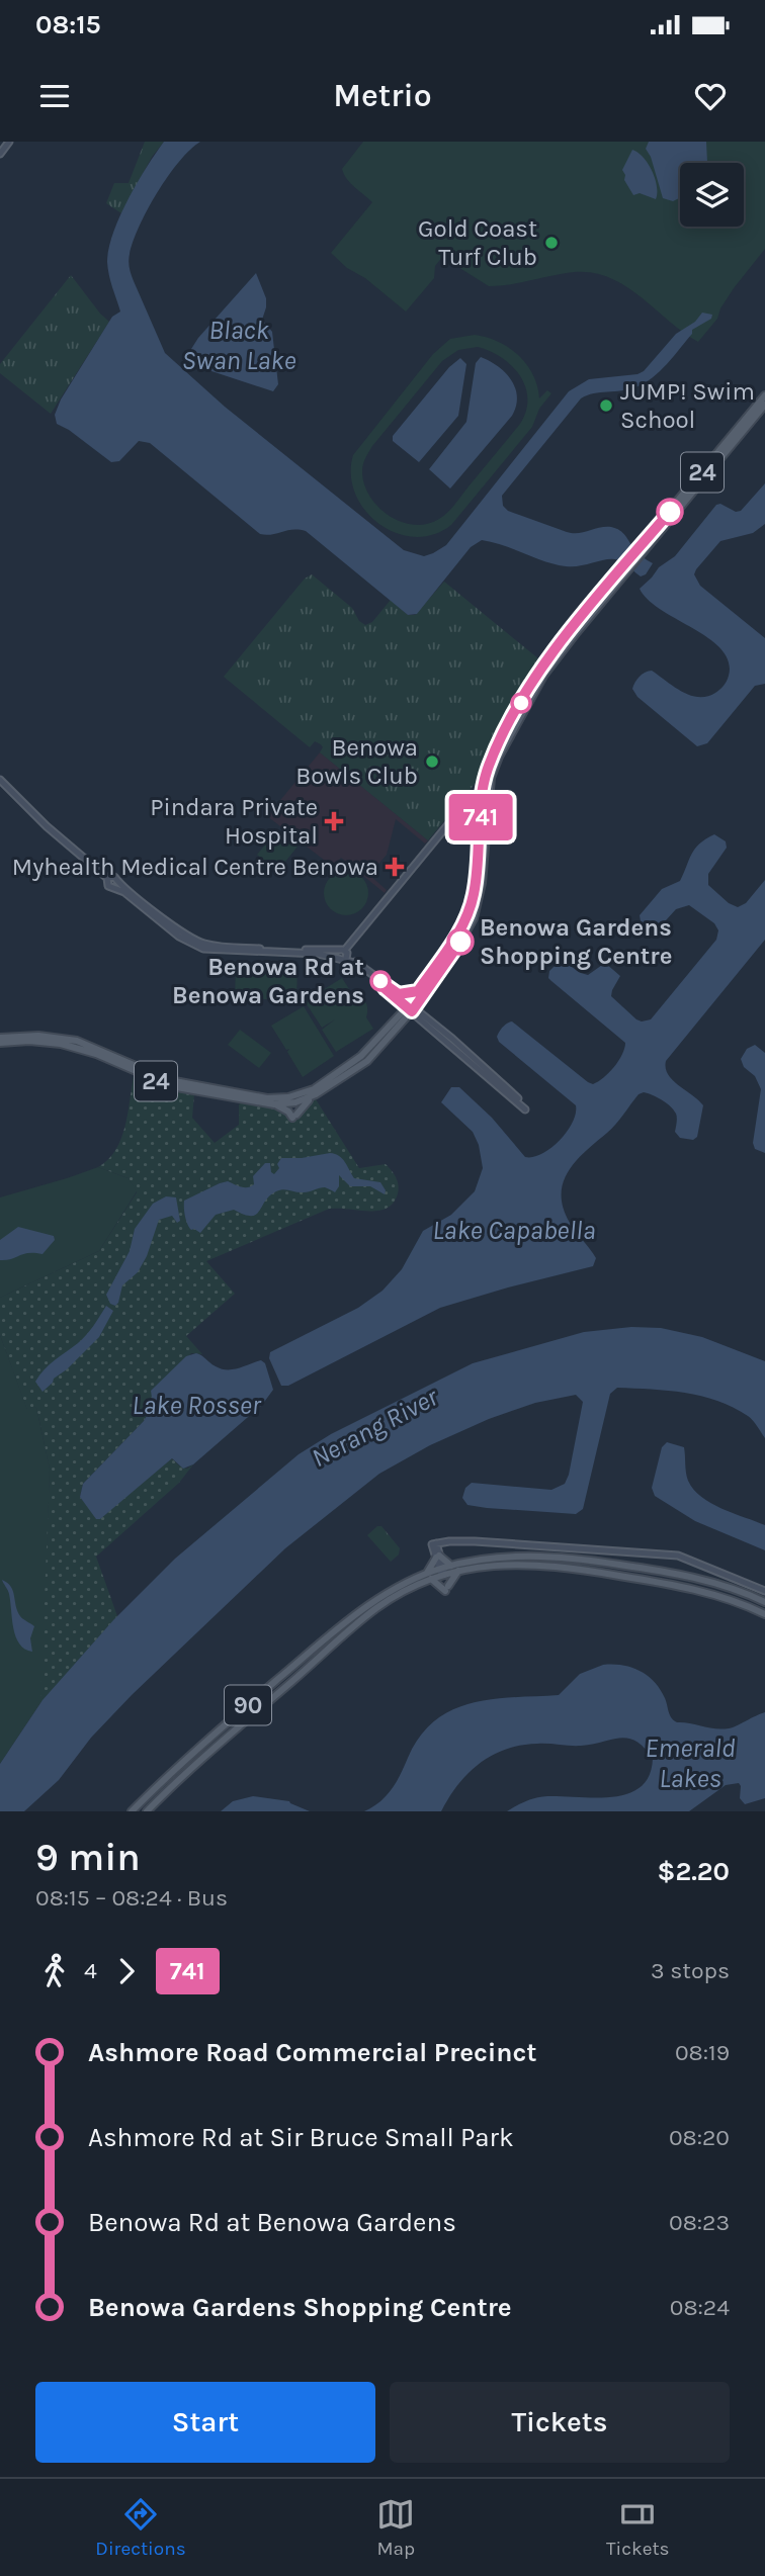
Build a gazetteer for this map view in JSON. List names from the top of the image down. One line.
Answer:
{"streets":{"main road":["24","90"]},"water":["Black Swan Lake","Lake Capabella","Lake Rosser","Nerang River","Emerald Lakes"],"places":{"other":["Gold Coast Turf Club","JUMP! Swim School","Benowa Bowls Club","Benowa Gardens Shopping Centre","Benowa Rd at Benowa Gardens"],"health":["Pindara Private Hospital","Myhealth Medical Centre Benowa"]},"lines":["bus line 741"],"page":{"status":"08:15","header":"Metrio","on_map":"741","heading":["9 min","08:15 – 08:24 · Bus","$2.20"],"legs":["4","741","3 stops"],"list":[{"name":"Ashmore Road Commercial Precinct","value":"08:19"},{"name":"Ashmore Rd at Sir Bruce Small Park","value":"08:20"},{"name":"Benowa Rd at Benowa Gardens","value":"08:23"},{"name":"Benowa Gardens Shopping Centre","value":"08:24"}],"buttons":["Start","Tickets"],"tabs":["Directions","Map","Tickets"]}}
